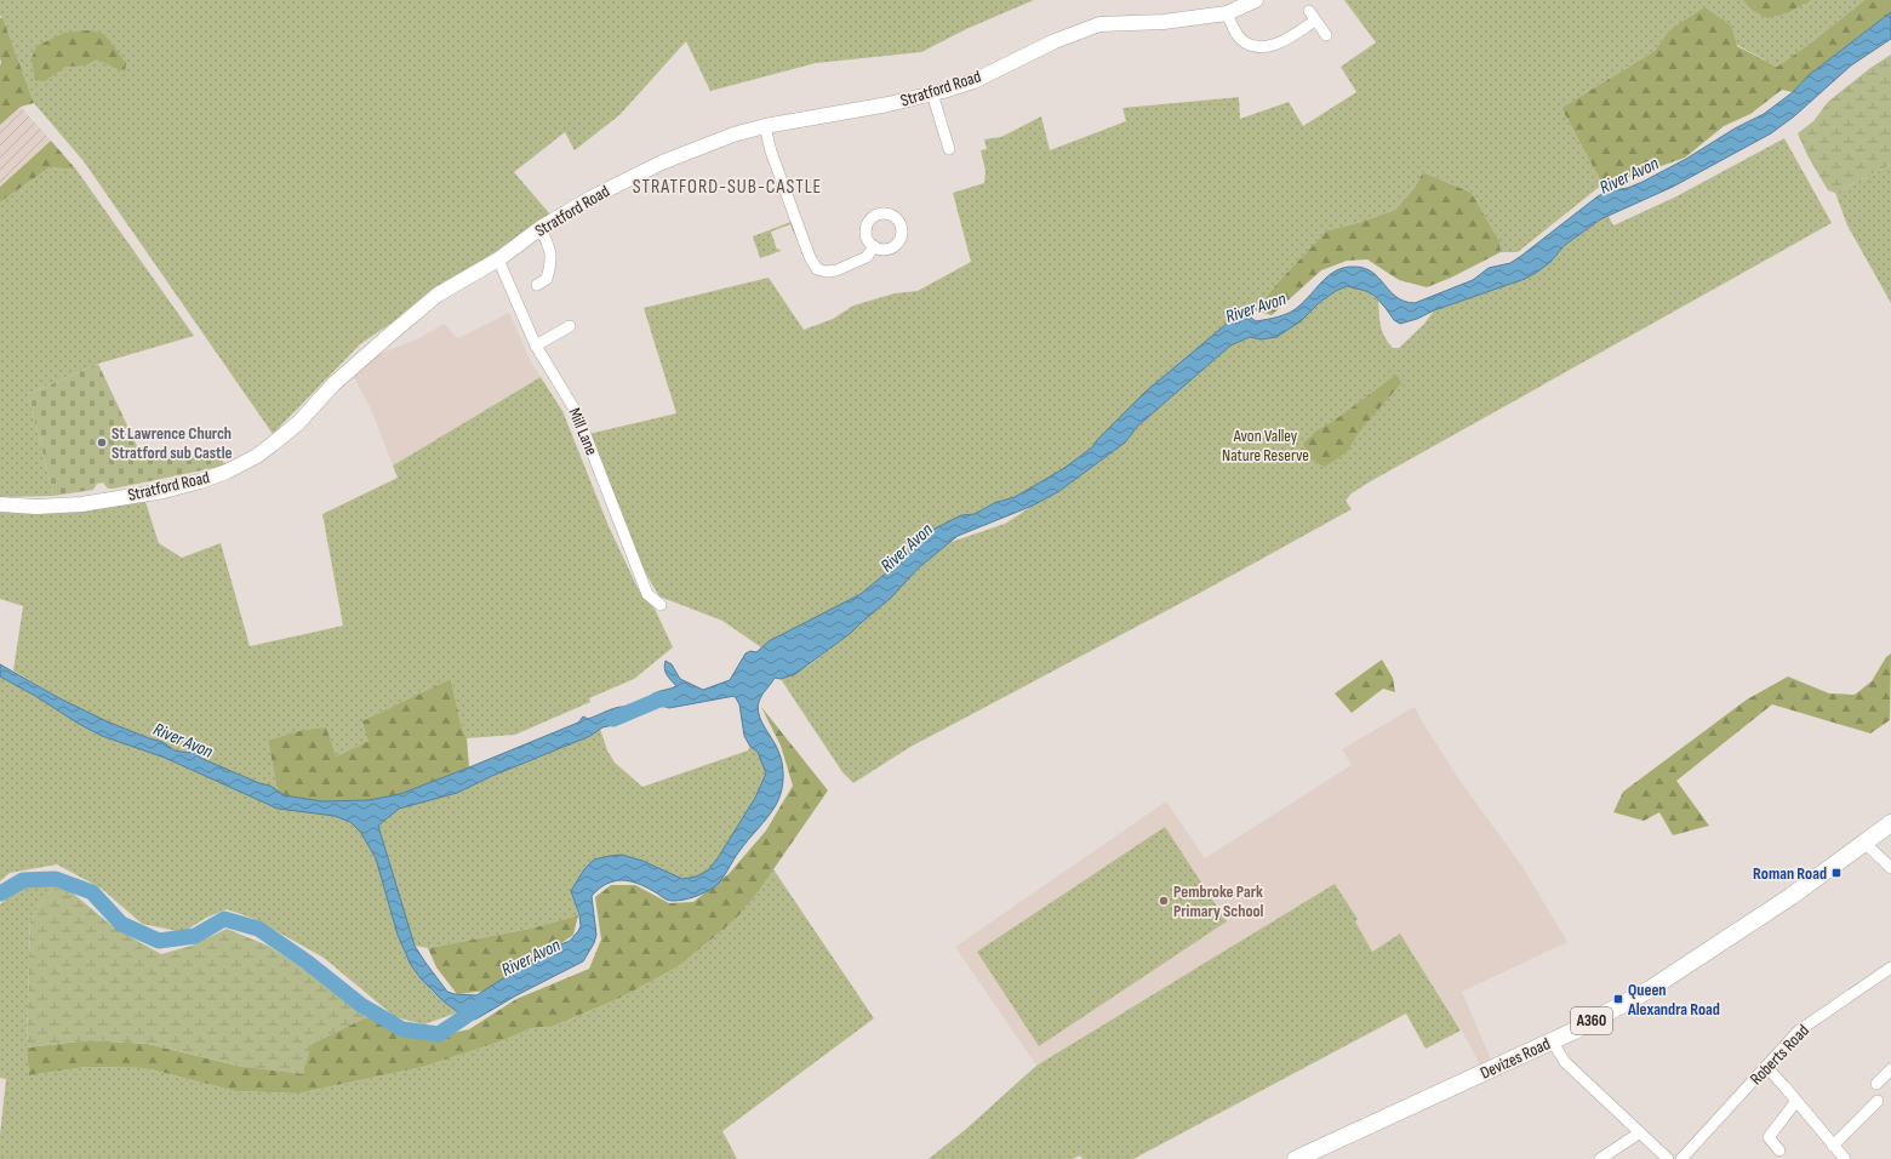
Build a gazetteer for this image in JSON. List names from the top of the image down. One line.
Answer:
{"streets":{"main road":["A360","Devizes Road"],"street":["Stratford Road","Mill Lane","Roberts Road"]},"crossings":[["Stratford Road","Mill Lane"]],"districts":["STRATFORD-SUB-CASTLE"],"water":["River Avon"],"parks":["Avon Valley Nature Reserve"],"places":{"other":["St Lawrence Church Stratford sub Castle","Pembroke Park Primary School"],"transit":["Roman Road","Queen Alexandra Road"]}}
